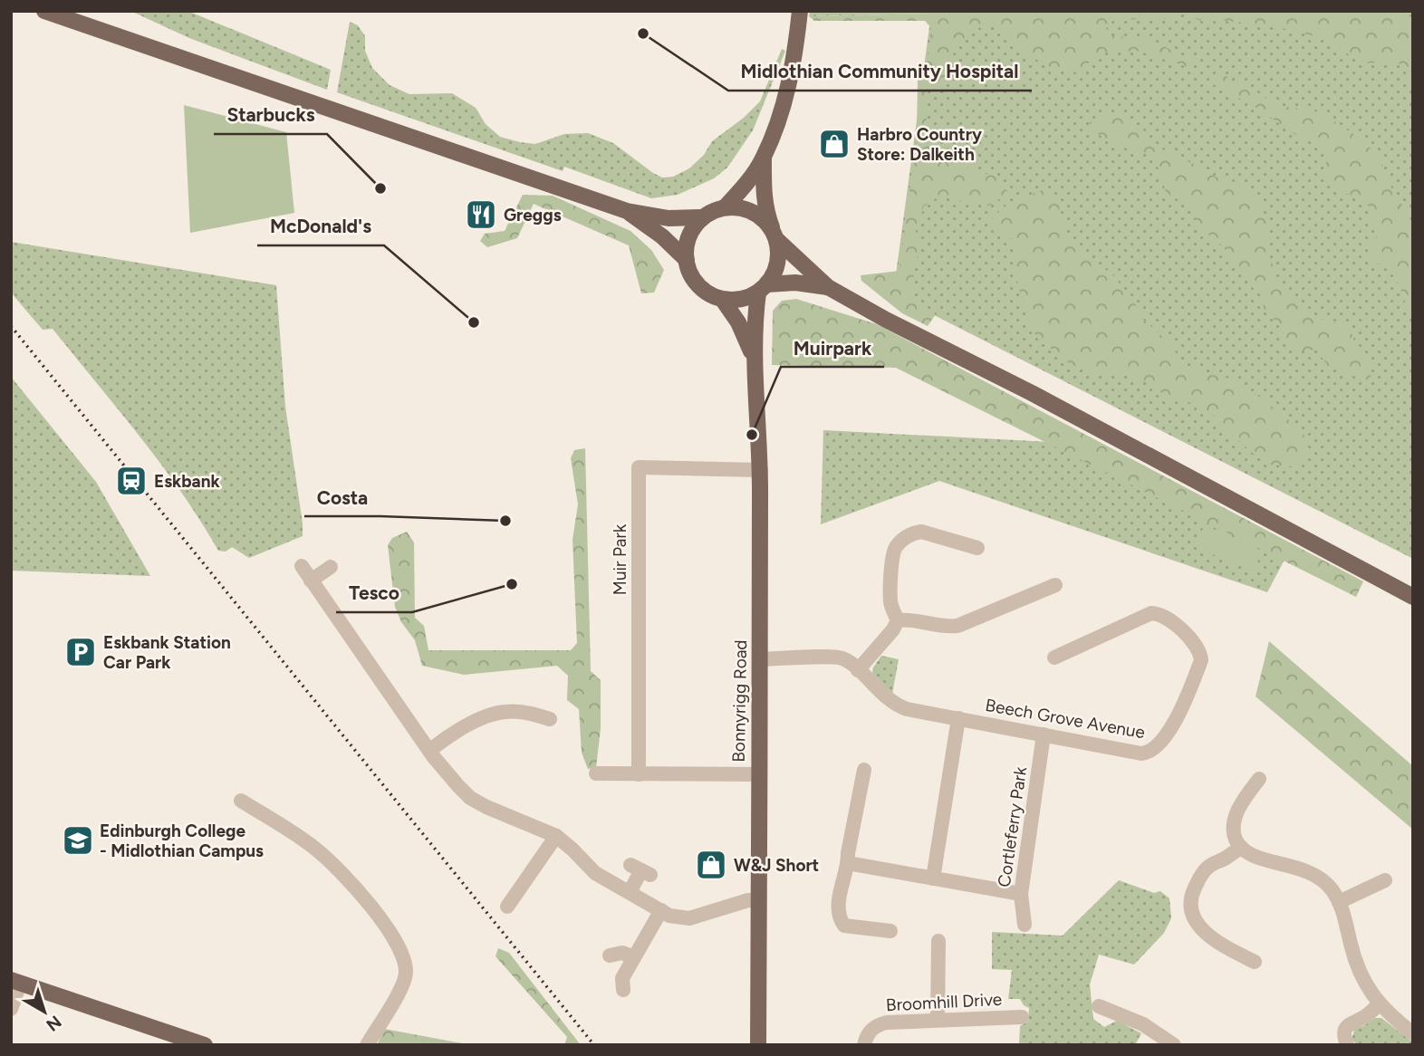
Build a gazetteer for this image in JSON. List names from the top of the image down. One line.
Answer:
{"streets":{"main road":["Bonnyrigg Road"],"street":["Muir Park","Beech Grove Avenue","Cortleferry Park","Broomhill Drive"]},"crossings":[["Muir Park","Bonnyrigg Road"],["Bonnyrigg Road","Beech Grove Avenue"],["Beech Grove Avenue","Cortleferry Park"]],"places":{"other":["Midlothian Community Hospital","Starbucks","McDonald's","Muirpark","Costa","Tesco"],"shop":["Harbro Country Store: Dalkeith","W&J Short"],"restaurant":["Greggs"],"station":["Eskbank"],"parking":["Eskbank Station Car Park"],"school or university":["Edinburgh College - Midlothian Campus"]},"north":"bottom right"}
